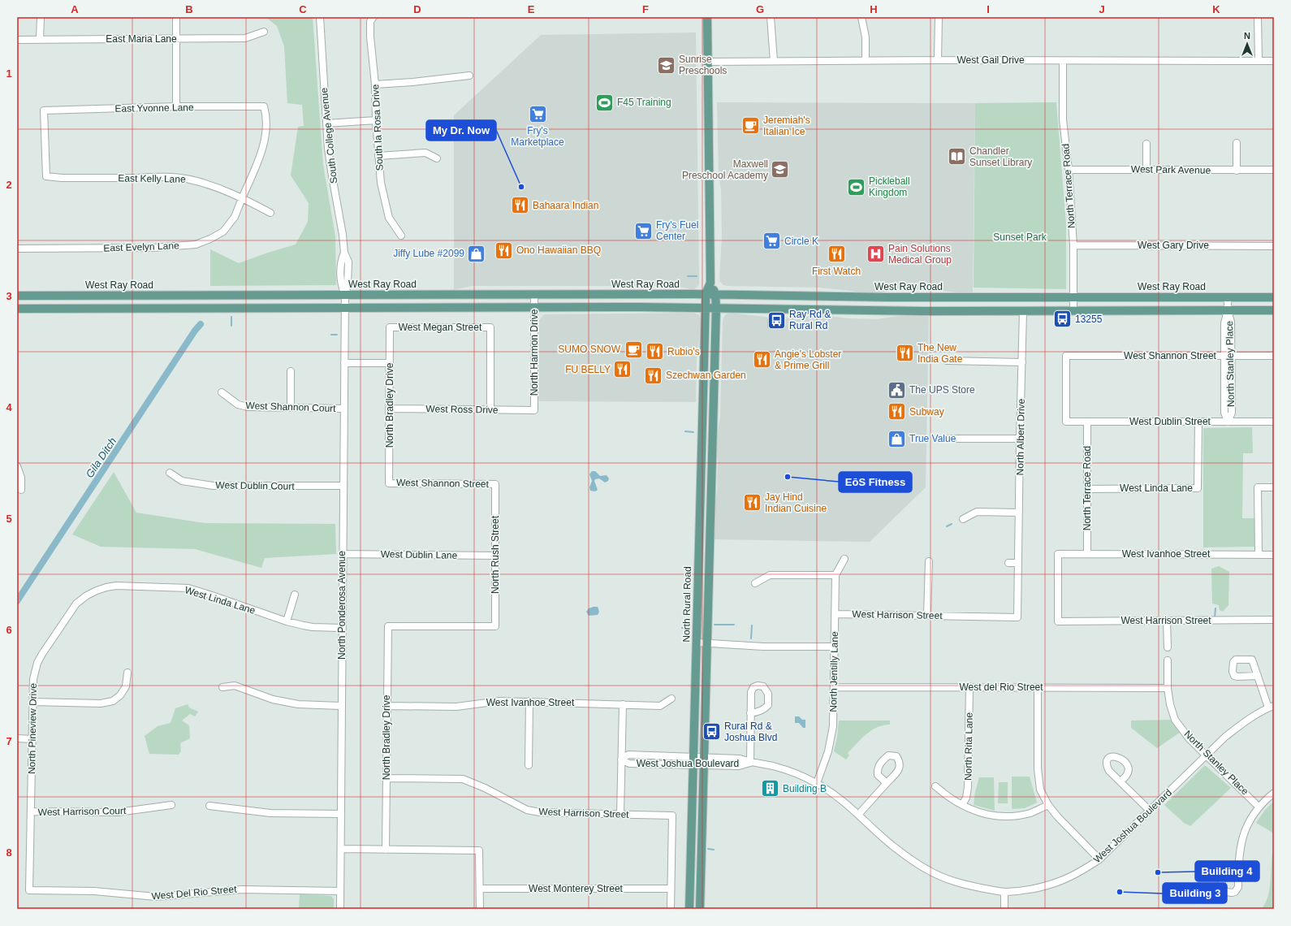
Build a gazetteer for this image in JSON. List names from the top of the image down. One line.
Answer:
{"streets":{"main road":["West Ray Road","North Rural Road"],"street":["East Maria Lane","West Gail Drive","East Yvonne Lane","South la Rosa Drive","South College Avenue","West Park Avenue","East Kelly Lane","North Terrace Road","West Gary Drive","East Evelyn Lane","West Megan Street","North Harmon Drive","West Shannon Street","North Stanley Place","North Bradley Drive","West Shannon Court","West Ross Drive","West Dublin Street","North Albert Drive","West Dublin Court","West Linda Lane","West Ivanhoe Street","West Dublin Lane","North Rush Street","North Ponderosa Avenue","West Harrison Street","North Jentilly Lane","West del Rio Street","North Pineview Drive","North Rita Lane","West Joshua Boulevard","West Harrison Court","West Monterey Street","West Del Rio Street"]},"crossings":[["West Gail Drive","North Terrace Road"],["East Yvonne Lane","East Kelly Lane"],["East Yvonne Lane","East Evelyn Lane"],["South College Avenue","West Ray Road"],["South College Avenue","North Ponderosa Avenue"],["West Park Avenue","North Terrace Road"],["East Kelly Lane","East Evelyn Lane"],["North Terrace Road","West Gary Drive"],["North Terrace Road","West Ray Road"],["North Terrace Road","West Dublin Street"],["North Terrace Road","West Linda Lane"],["North Terrace Road","West Ivanhoe Street"],["West Ray Road","North Harmon Drive"],["West Ray Road","North Stanley Place"],["West Ray Road","North Albert Drive"],["West Ray Road","North Rural Road"],["West Ray Road","North Ponderosa Avenue"],["West Megan Street","North Bradley Drive"],["West Megan Street","West Ross Drive"],["North Harmon Drive","West Ross Drive"],["West Shannon Street","North Stanley Place"],["West Shannon Street","North Bradley Drive"],["West Shannon Street","West Dublin Street"],["West Shannon Street","North Rush Street"],["North Stanley Place","West Dublin Street"],["North Stanley Place","West del Rio Street"],["North Stanley Place","West Joshua Boulevard"],["North Bradley Drive","West Ross Drive"],["North Bradley Drive","West Ivanhoe Street"],["North Bradley Drive","North Rush Street"],["North Bradley Drive","West Harrison Street"],["West Shannon Court","North Ponderosa Avenue"],["West Dublin Street","West Linda Lane"],["North Albert Drive","West Harrison Street"],["West Dublin Court","North Ponderosa Avenue"],["West Linda Lane","North Ponderosa Avenue"],["West Linda Lane","North Pineview Drive"],["West Ivanhoe Street","West Harrison Street"],["West Dublin Lane","North Rush Street"],["West Dublin Lane","North Ponderosa Avenue"],["North Rural Road","West Joshua Boulevard"],["North Ponderosa Avenue","West Del Rio Street"],["West Harrison Street","North Jentilly Lane"],["West Harrison Street","West Monterey Street"],["North Jentilly Lane","West del Rio Street"],["North Jentilly Lane","West Joshua Boulevard"],["West del Rio Street","North Rita Lane"],["North Pineview Drive","West Harrison Court"],["North Pineview Drive","West Del Rio Street"]],"water":["Gila Ditch"],"parks":["Sunset Park"],"places":{"school or university":["Sunrise Preschools","Maxwell Preschool Academy"],"sports":["F45 Training","Pickleball Kingdom"],"supermarket":["Fry's Marketplace","Fry's Fuel Center","Circle K"],"cafe":["Jeremiah's Italian Ice","SUMO SNOW"],"library":["Chandler Sunset Library"],"other":["My Dr. Now","EōS Fitness","Building 4","Building 3"],"restaurant":["Bahaara Indian","Ono Hawaiian BBQ","First Watch","Rubio's","The New India Gate","Angie's Lobster & Prime Grill","FU BELLY","Szechwan Garden","Subway","Jay Hind Indian Cuisine"],"shop":["Jiffy Lube #2099","True Value"],"hospital":["Pain Solutions Medical Group"],"bus stop":["13255","Ray Rd & Rural Rd","Rural Rd & Joshua Blvd"],"public building":["The UPS Store"],"building":["Building B"]},"north":"top","grid":{"columns":["A","B","C","D","E","F","G","H","I","J","K"],"rows":["1","2","3","4","5","6","7","8"]}}
